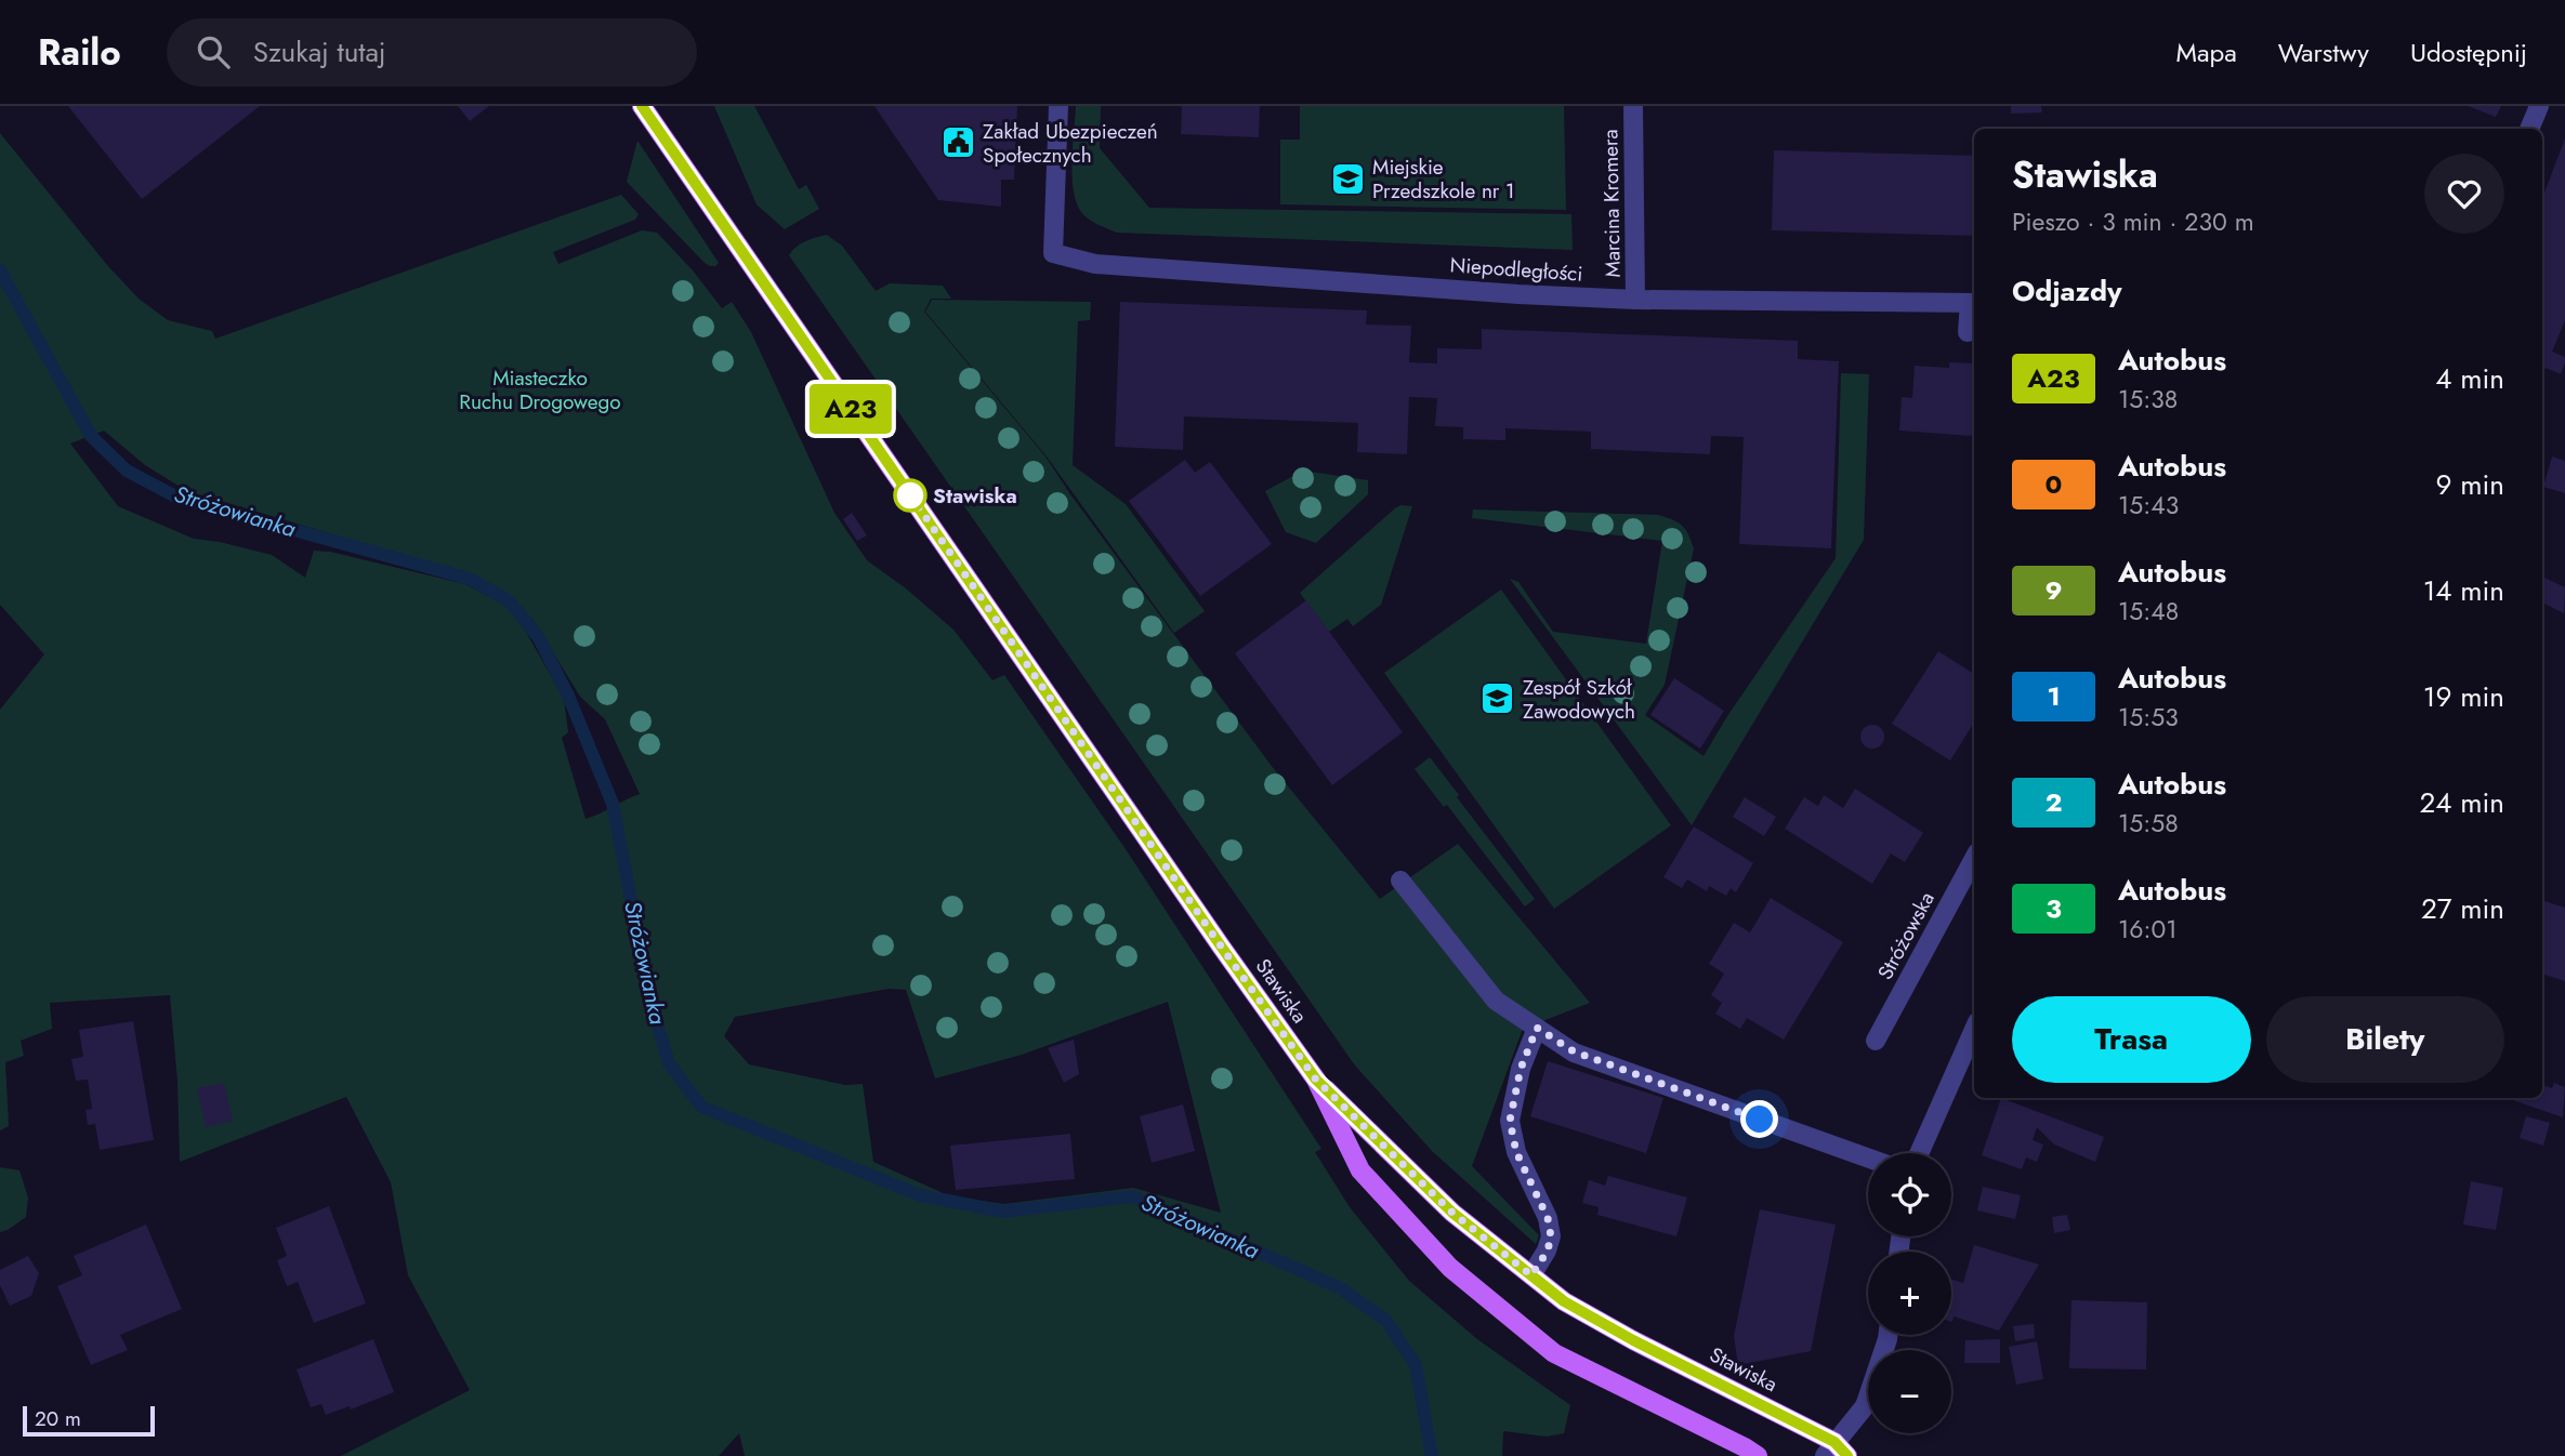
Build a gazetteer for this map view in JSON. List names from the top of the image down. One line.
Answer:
{"streets":{"main road":["Stawiska"],"street":["Marcina Kromera","Niepodległości","Stróżowska"]},"crossings":[["Marcina Kromera","Niepodległości"]],"water":["Stróżowianka"],"parks":["Miasteczko Ruchu Drogowego"],"places":{"public building":["Zakład Ubezpieczeń Społecznych"],"school or university":["Miejskie Przedszkole nr 1","Zespół Szkół Zawodowych"],"other":["Stawiska"]},"lines":["bus line A23"],"scale_bar":"20 m","page":{"header":"Railo","search":"Szukaj tutaj","nav":["Mapa","Warstwy","Udostępnij"],"on_map":"A23","heading":[["Stawiska","Pieszo · 3 min · 230 m"],"Odjazdy"],"list":[{"mark":"A23","name":"Autobus","note":"15:38","value":"4 min"},{"mark":"0","name":"Autobus","note":"15:43","value":"9 min"},{"mark":"9","name":"Autobus","note":"15:48","value":"14 min"},{"mark":"1","name":"Autobus","note":"15:53","value":"19 min"},{"mark":"2","name":"Autobus","note":"15:58","value":"24 min"},{"mark":"3","name":"Autobus","note":"16:01","value":"27 min"}],"buttons":["Trasa","Bilety"],"map_buttons":["+","−"],"scale":"20 m"}}
